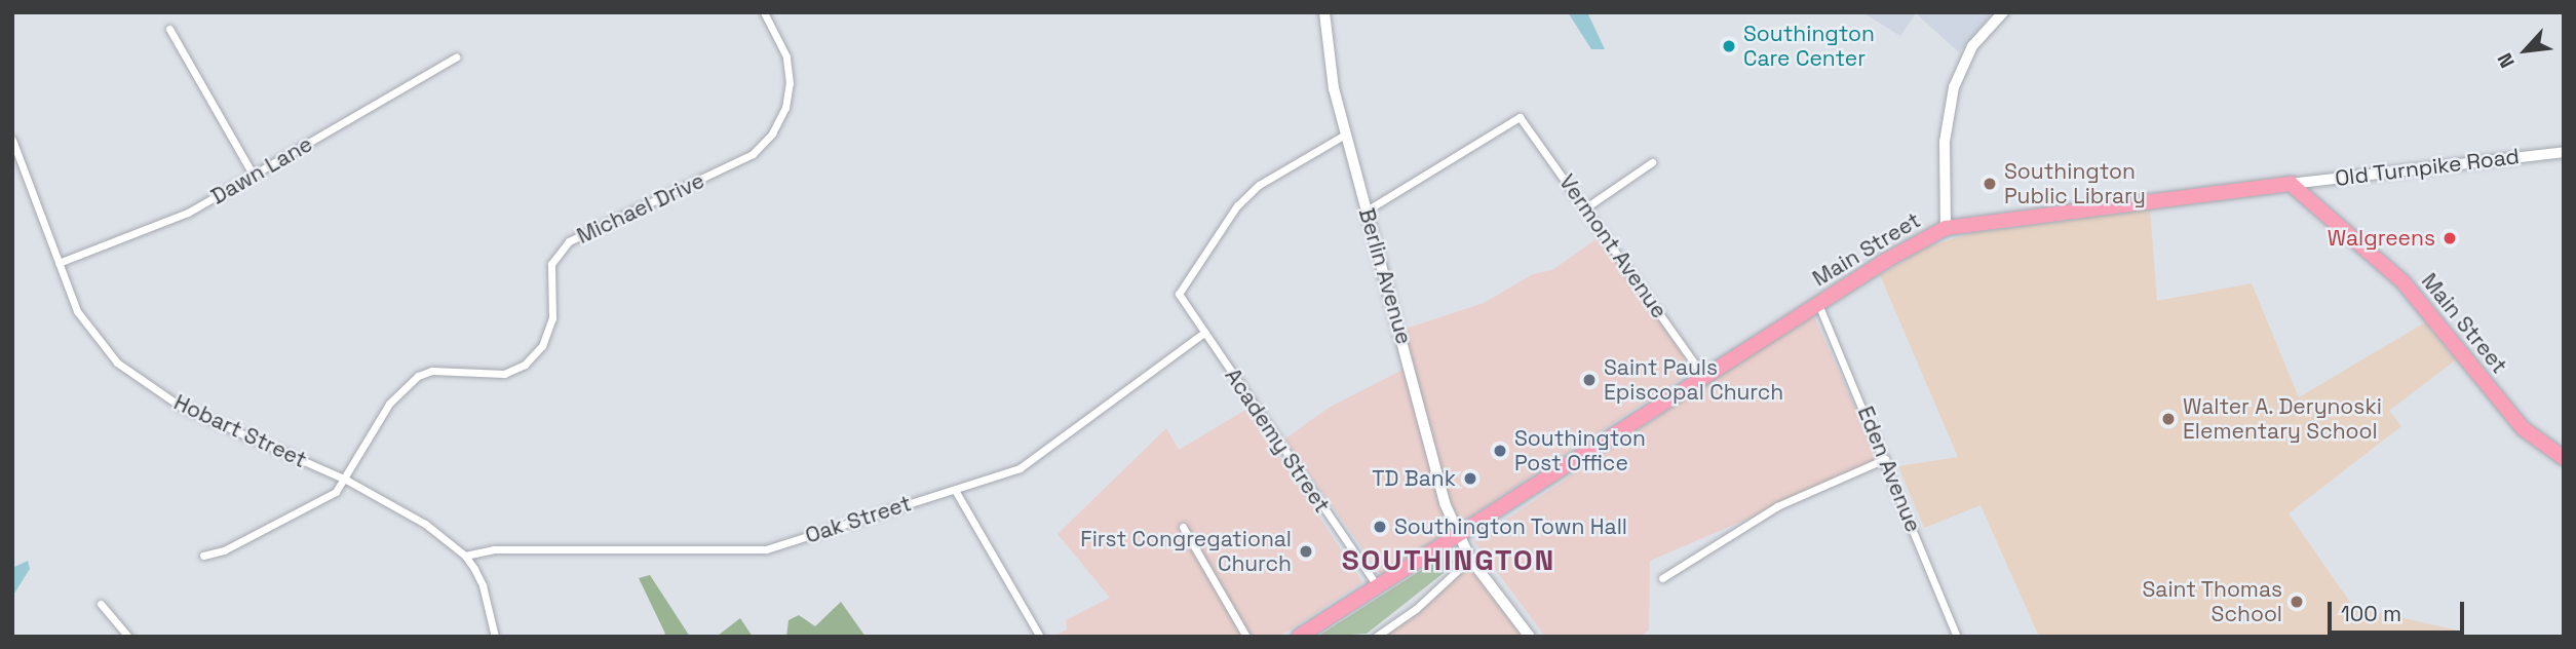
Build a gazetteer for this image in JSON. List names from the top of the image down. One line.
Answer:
{"streets":{"highway":["Main Street"],"street":["Old Turnpike Road","Dawn Lane","Michael Drive","Vermont Avenue","Berlin Avenue","Hobart Street","Academy Street","Eden Avenue","Oak Street"]},"crossings":[["Old Turnpike Road","Main Street"],["Dawn Lane","Hobart Street"],["Michael Drive","Hobart Street"],["Vermont Avenue","Main Street"],["Vermont Avenue","Berlin Avenue"],["Main Street","Berlin Avenue"],["Main Street","Academy Street"],["Main Street","Eden Avenue"],["Berlin Avenue","Academy Street"],["Hobart Street","Oak Street"],["Academy Street","Oak Street"]],"districts":["SOUTHINGTON"],"places":["Southington Care Center","Southington Public Library","Walgreens","Saint Pauls Episcopal Church","Walter A. Derynoski Elementary School","Southington Post Office","TD Bank","Southington Town Hall","First Congregational Church","Saint Thomas School"],"scale_bar":"100 m","north":"bottom left"}
